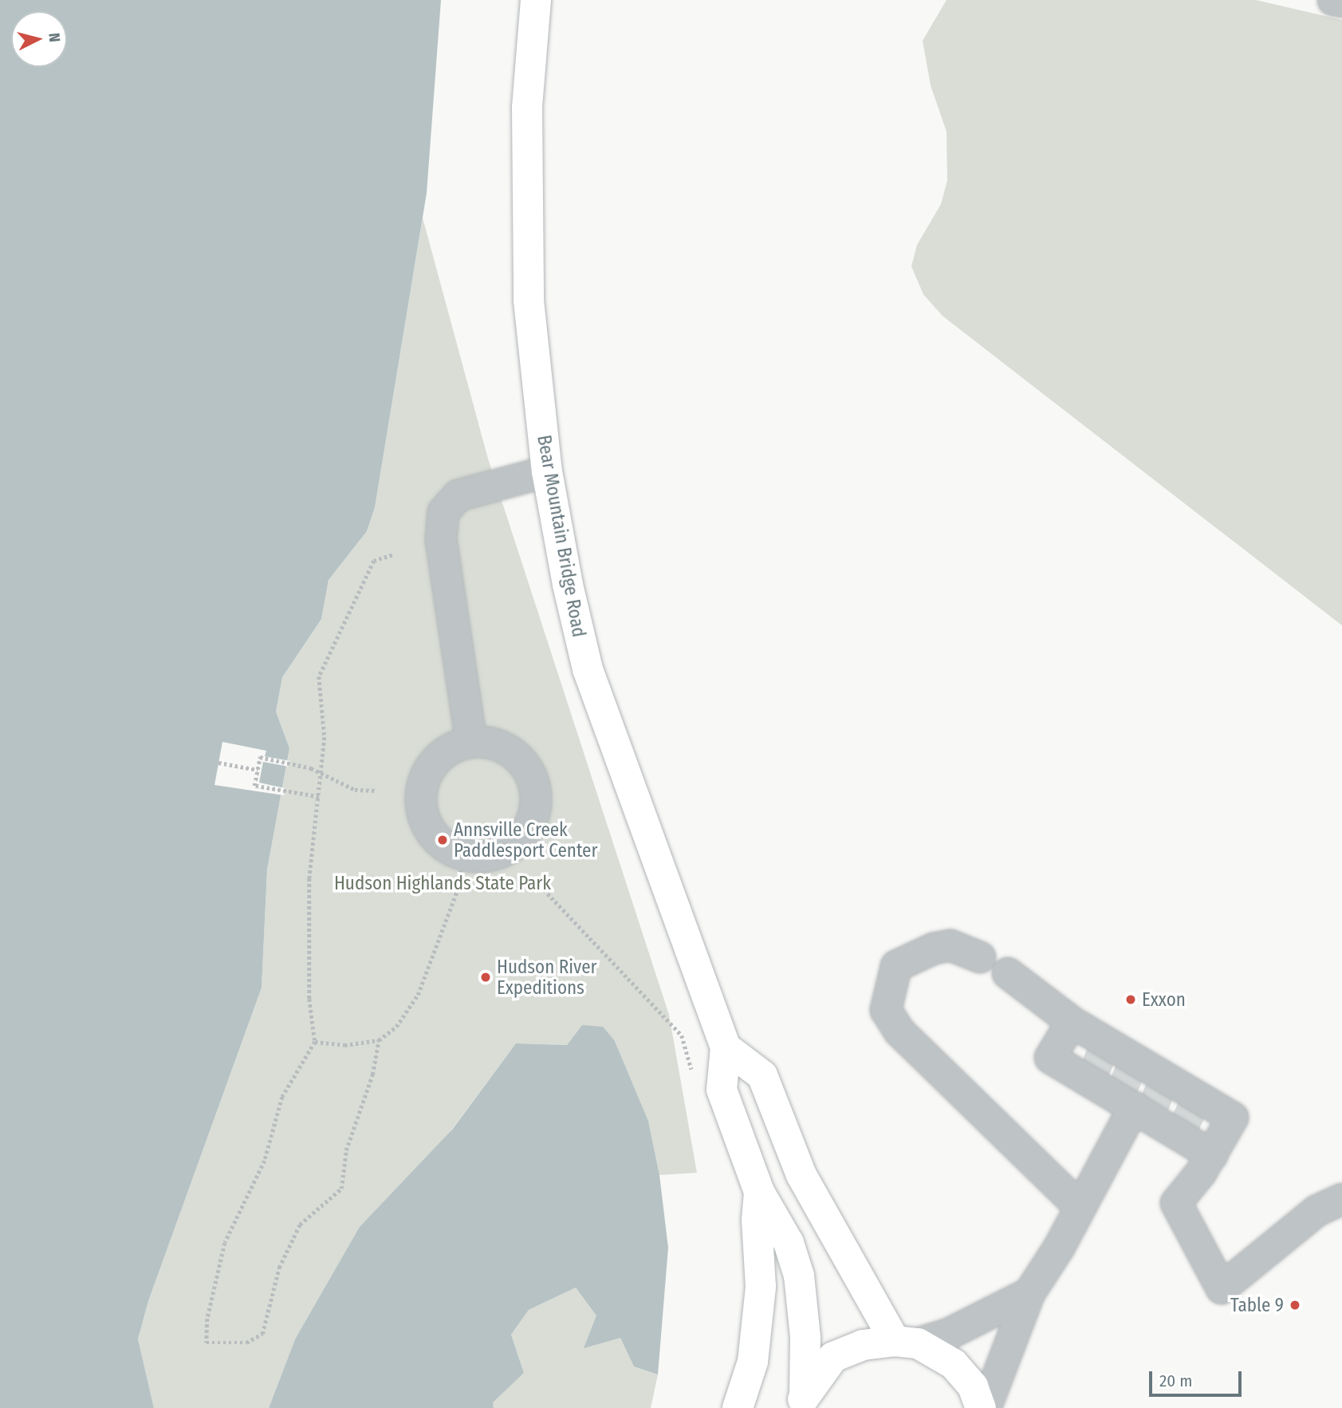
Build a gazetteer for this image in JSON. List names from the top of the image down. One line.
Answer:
{"streets":{"highway":["Bear Mountain Bridge Road"]},"parks":["Hudson Highlands State Park"],"places":["Annsville Creek Paddlesport Center","Hudson River Expeditions","Exxon","Table 9"],"scale_bar":"20 m","north":"right"}
